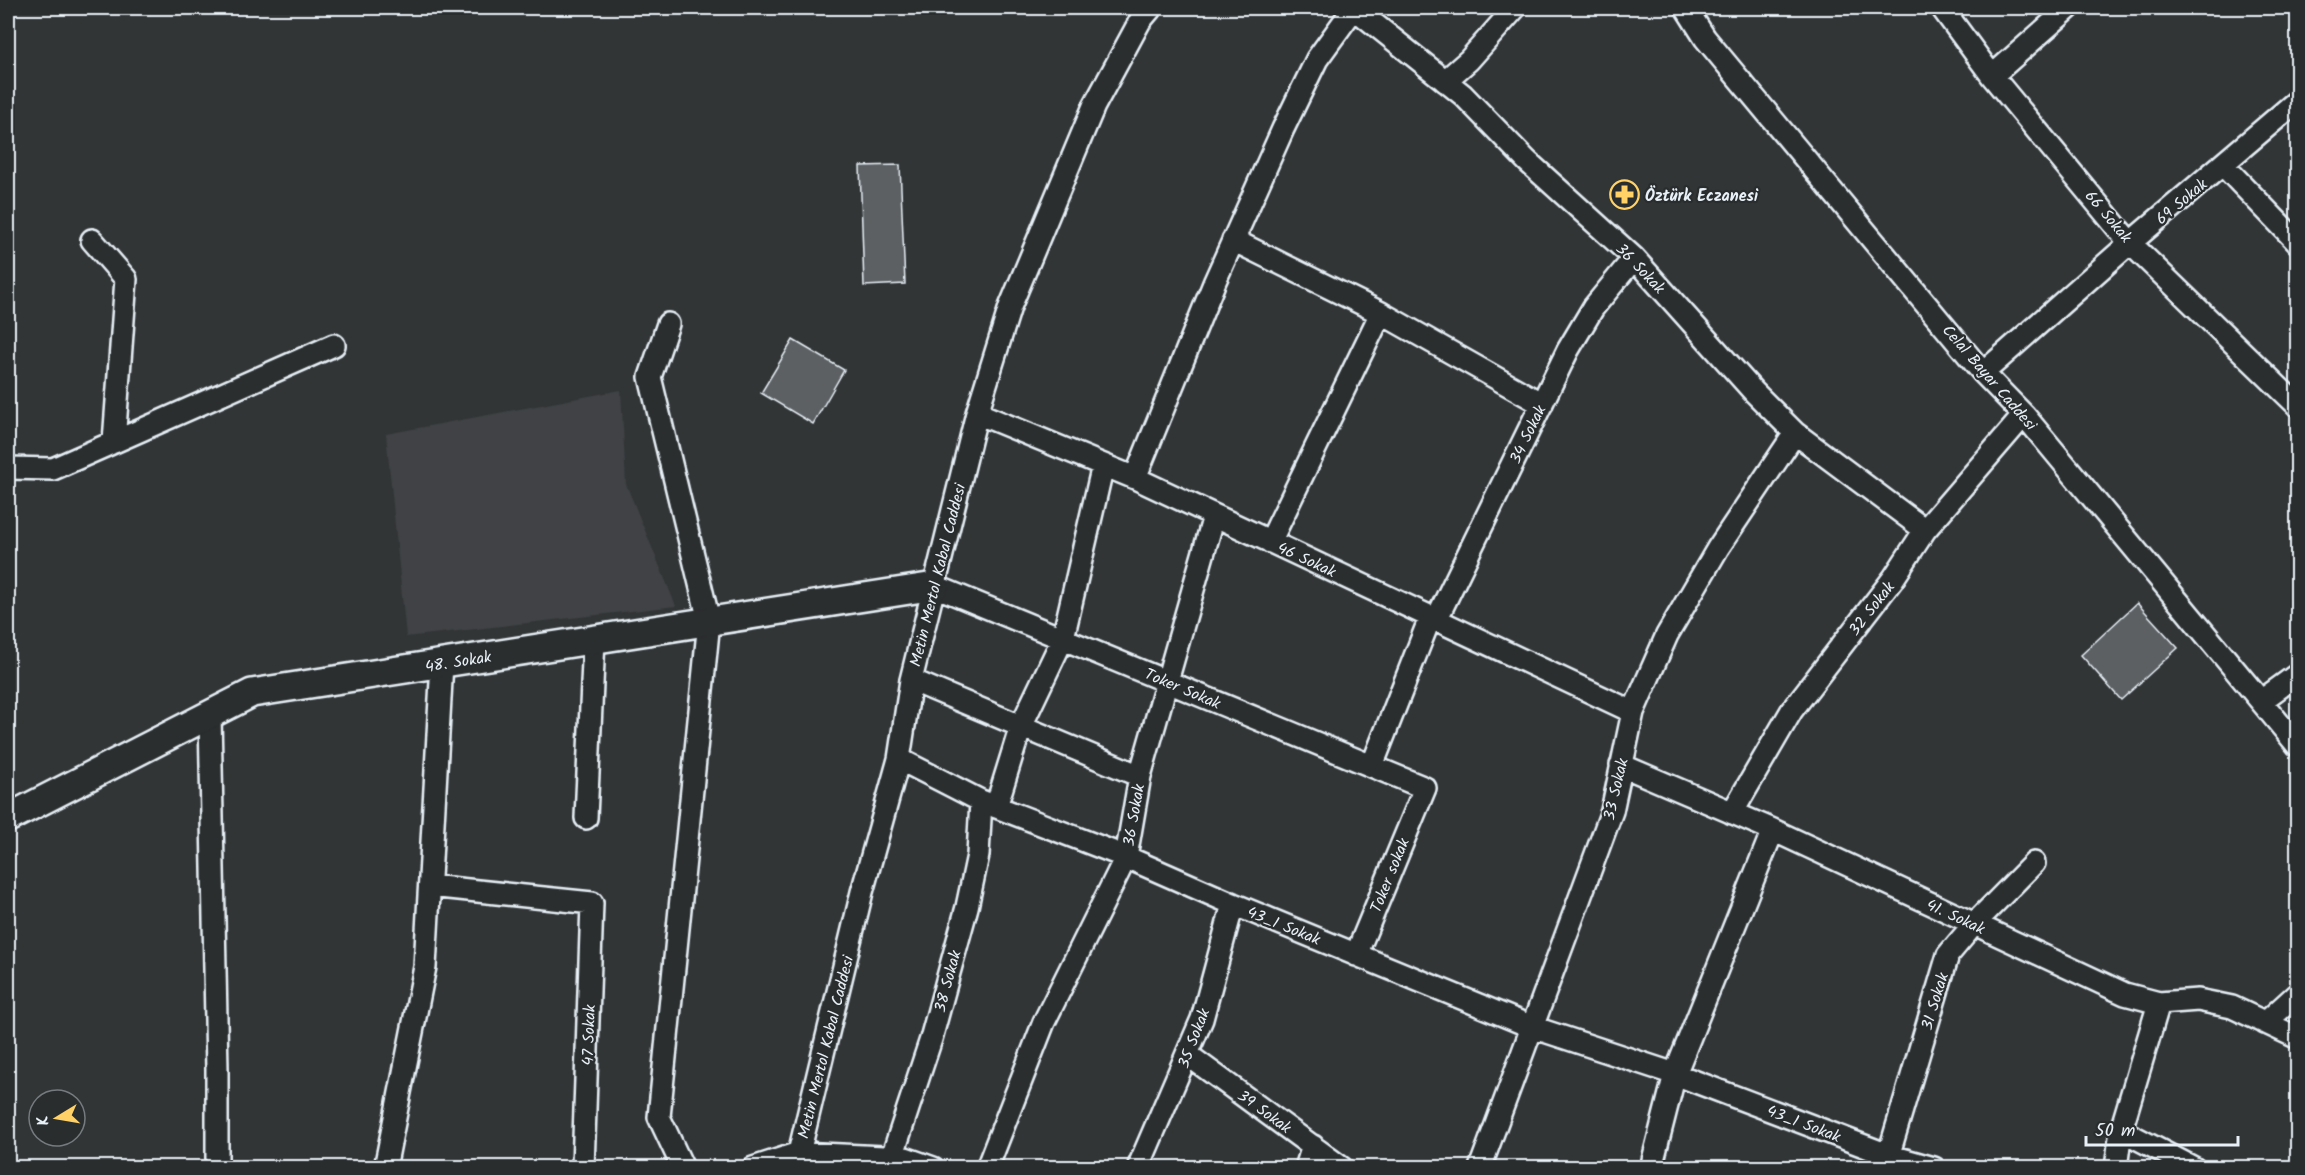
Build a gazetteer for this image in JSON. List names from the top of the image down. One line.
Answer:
{"streets":{"main road":["48. Sokak"],"street":["69 Sokak","66 Sokak","36 Sokak","Celal Bayar Caddesi","34 Sokak","46 Sokak","Metin Mertol Kabal Caddesi","32 Sokak","Toker Sokak","33 Sokak","Toker sokak","41. Sokak","43_1 Sokak","38 Sokak","31 Sokak","47 Sokak","35 Sokak","39 Sokak"]},"crossings":[["69 Sokak","66 Sokak"],["69 Sokak","Celal Bayar Caddesi"],["36 Sokak","34 Sokak"],["36 Sokak","46 Sokak"],["36 Sokak","32 Sokak"],["36 Sokak","Toker Sokak"],["36 Sokak","33 Sokak"],["36 Sokak","43_1 Sokak"],["Celal Bayar Caddesi","32 Sokak"],["34 Sokak","46 Sokak"],["34 Sokak","Toker Sokak"],["46 Sokak","Metin Mertol Kabal Caddesi"],["46 Sokak","33 Sokak"],["46 Sokak","38 Sokak"],["Metin Mertol Kabal Caddesi","48. Sokak"],["Metin Mertol Kabal Caddesi","Toker Sokak"],["Metin Mertol Kabal Caddesi","43_1 Sokak"],["32 Sokak","41. Sokak"],["48. Sokak","Toker Sokak"],["Toker Sokak","Toker sokak"],["Toker Sokak","38 Sokak"],["33 Sokak","41. Sokak"],["33 Sokak","43_1 Sokak"],["Toker sokak","43_1 Sokak"],["41. Sokak","31 Sokak"],["43_1 Sokak","38 Sokak"],["43_1 Sokak","31 Sokak"],["43_1 Sokak","35 Sokak"],["35 Sokak","39 Sokak"]],"places":{"pharmacy":["Öztürk Eczanesi"]},"scale_bar":"50 m","north":"left"}
